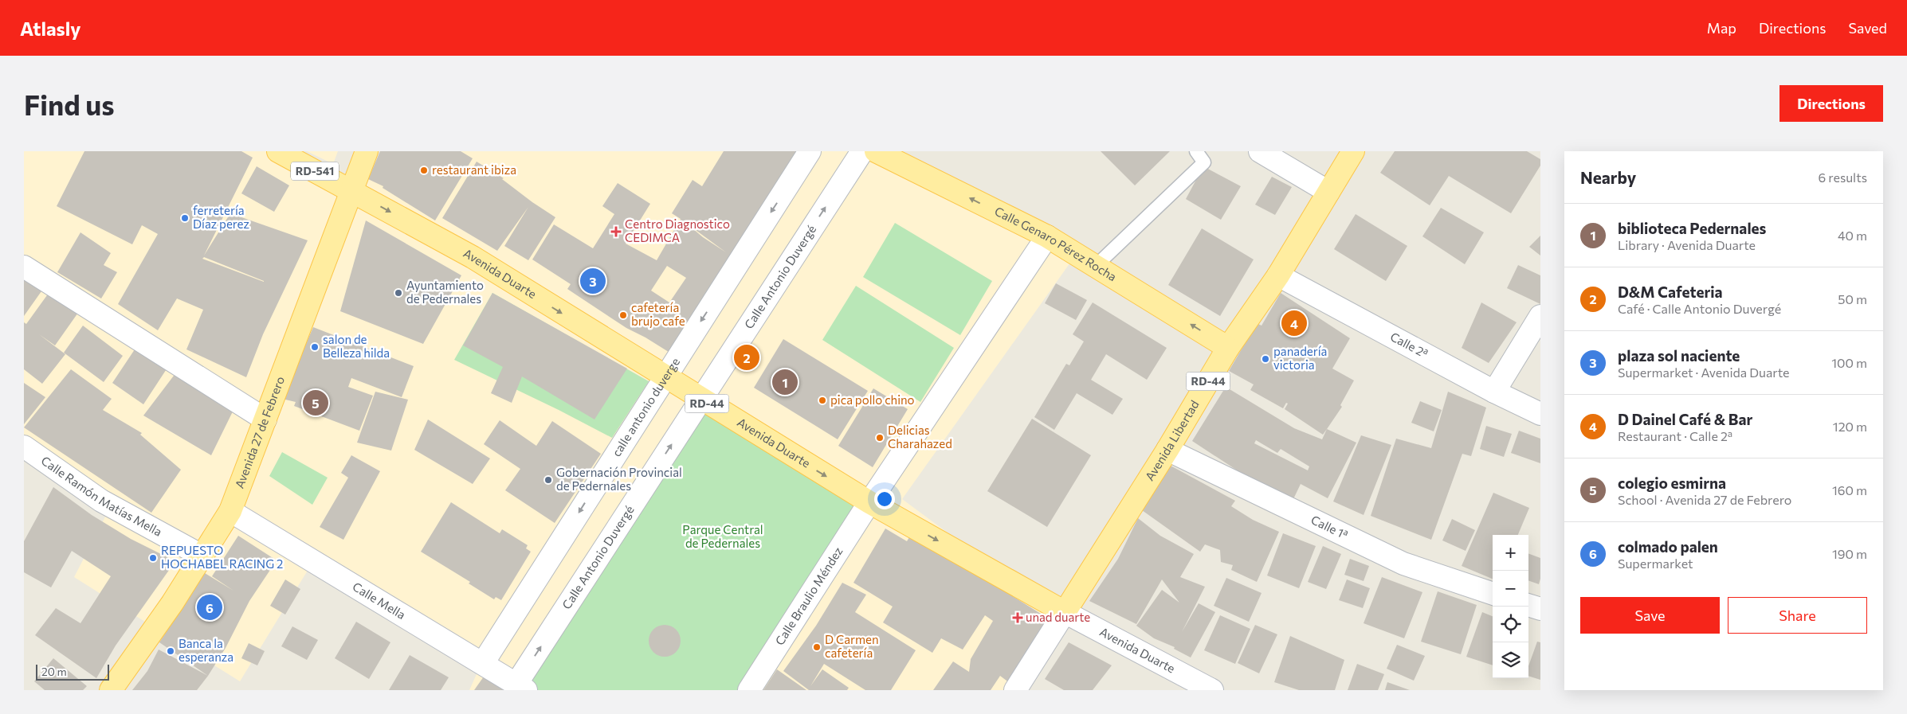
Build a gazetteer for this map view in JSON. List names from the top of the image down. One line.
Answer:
{"streets":{"main road":["RD-541","Calle Genaro Pérez Rocha","Avenida Duarte","RD-44","Avenida 27 de Febrero","Avenida Libertad"],"street":["Calle Antonio Duvergé","Calle 2ª","calle antonio duverge","Calle Ramón Matías Mella","Calle 1ª","Calle Braulio Méndez","Calle Mella"]},"crossings":[["Calle Genaro Pérez Rocha","Avenida Libertad"],["Calle Genaro Pérez Rocha","Calle Braulio Méndez"],["Avenida Duarte","Calle Antonio Duvergé"],["Avenida Duarte","calle antonio duverge"],["Avenida Duarte","Avenida 27 de Febrero"],["Avenida Duarte","Avenida Libertad"],["Avenida Duarte","Calle Braulio Méndez"],["Calle Antonio Duvergé","Calle Mella"],["Calle 2ª","Avenida Libertad"],["calle antonio duverge","Calle Mella"],["Avenida 27 de Febrero","Calle Ramón Matías Mella"],["Avenida 27 de Febrero","Calle Mella"],["Avenida Libertad","Calle 1ª"]],"one_way":["Calle Genaro Pérez Rocha","Avenida Duarte","Calle Antonio Duvergé","calle antonio duverge"],"parks":["Parque Central de Pedernales"],"places":{"other":["restaurant ibiza","ferretería Díaz perez","Ayuntamiento de Pedernales","cafetería brujo cafe","salon de Belleza hilda","panadería victoria","pica pollo chino","Delicias Charahazed","Gobernación Provincial de Pedernales","REPUESTO HOCHABEL RACING 2","D Carmen cafetería","Banca la esperanza"],"health":["Centro Diagnostico CEDIMCA","unad duarte"]},"scale_bar":"20 m","page":{"header":"Atlasly","nav":["Map","Directions","Saved"],"buttons":["Directions",["Save","Share"]],"title":"Find us","heading":["Nearby","6 results"],"list":[{"mark":"1","name":"biblioteca Pedernales","note":"Library · Avenida Duarte","value":"40 m"},{"mark":"2","name":"D&M Cafeteria","note":"Café · Calle Antonio Duvergé","value":"50 m"},{"mark":"3","name":"plaza sol naciente","note":"Supermarket · Avenida Duarte","value":"100 m"},{"mark":"4","name":"D Dainel Café & Bar","note":"Restaurant · Calle 2ª","value":"120 m"},{"mark":"5","name":"colegio esmirna","note":"School · Avenida 27 de Febrero","value":"160 m"},{"mark":"6","name":"colmado palen","note":"Supermarket","value":"190 m"}],"pins":["3","4","2","1","5","6"],"map_buttons":["+","−"],"scale":"20 m"}}
